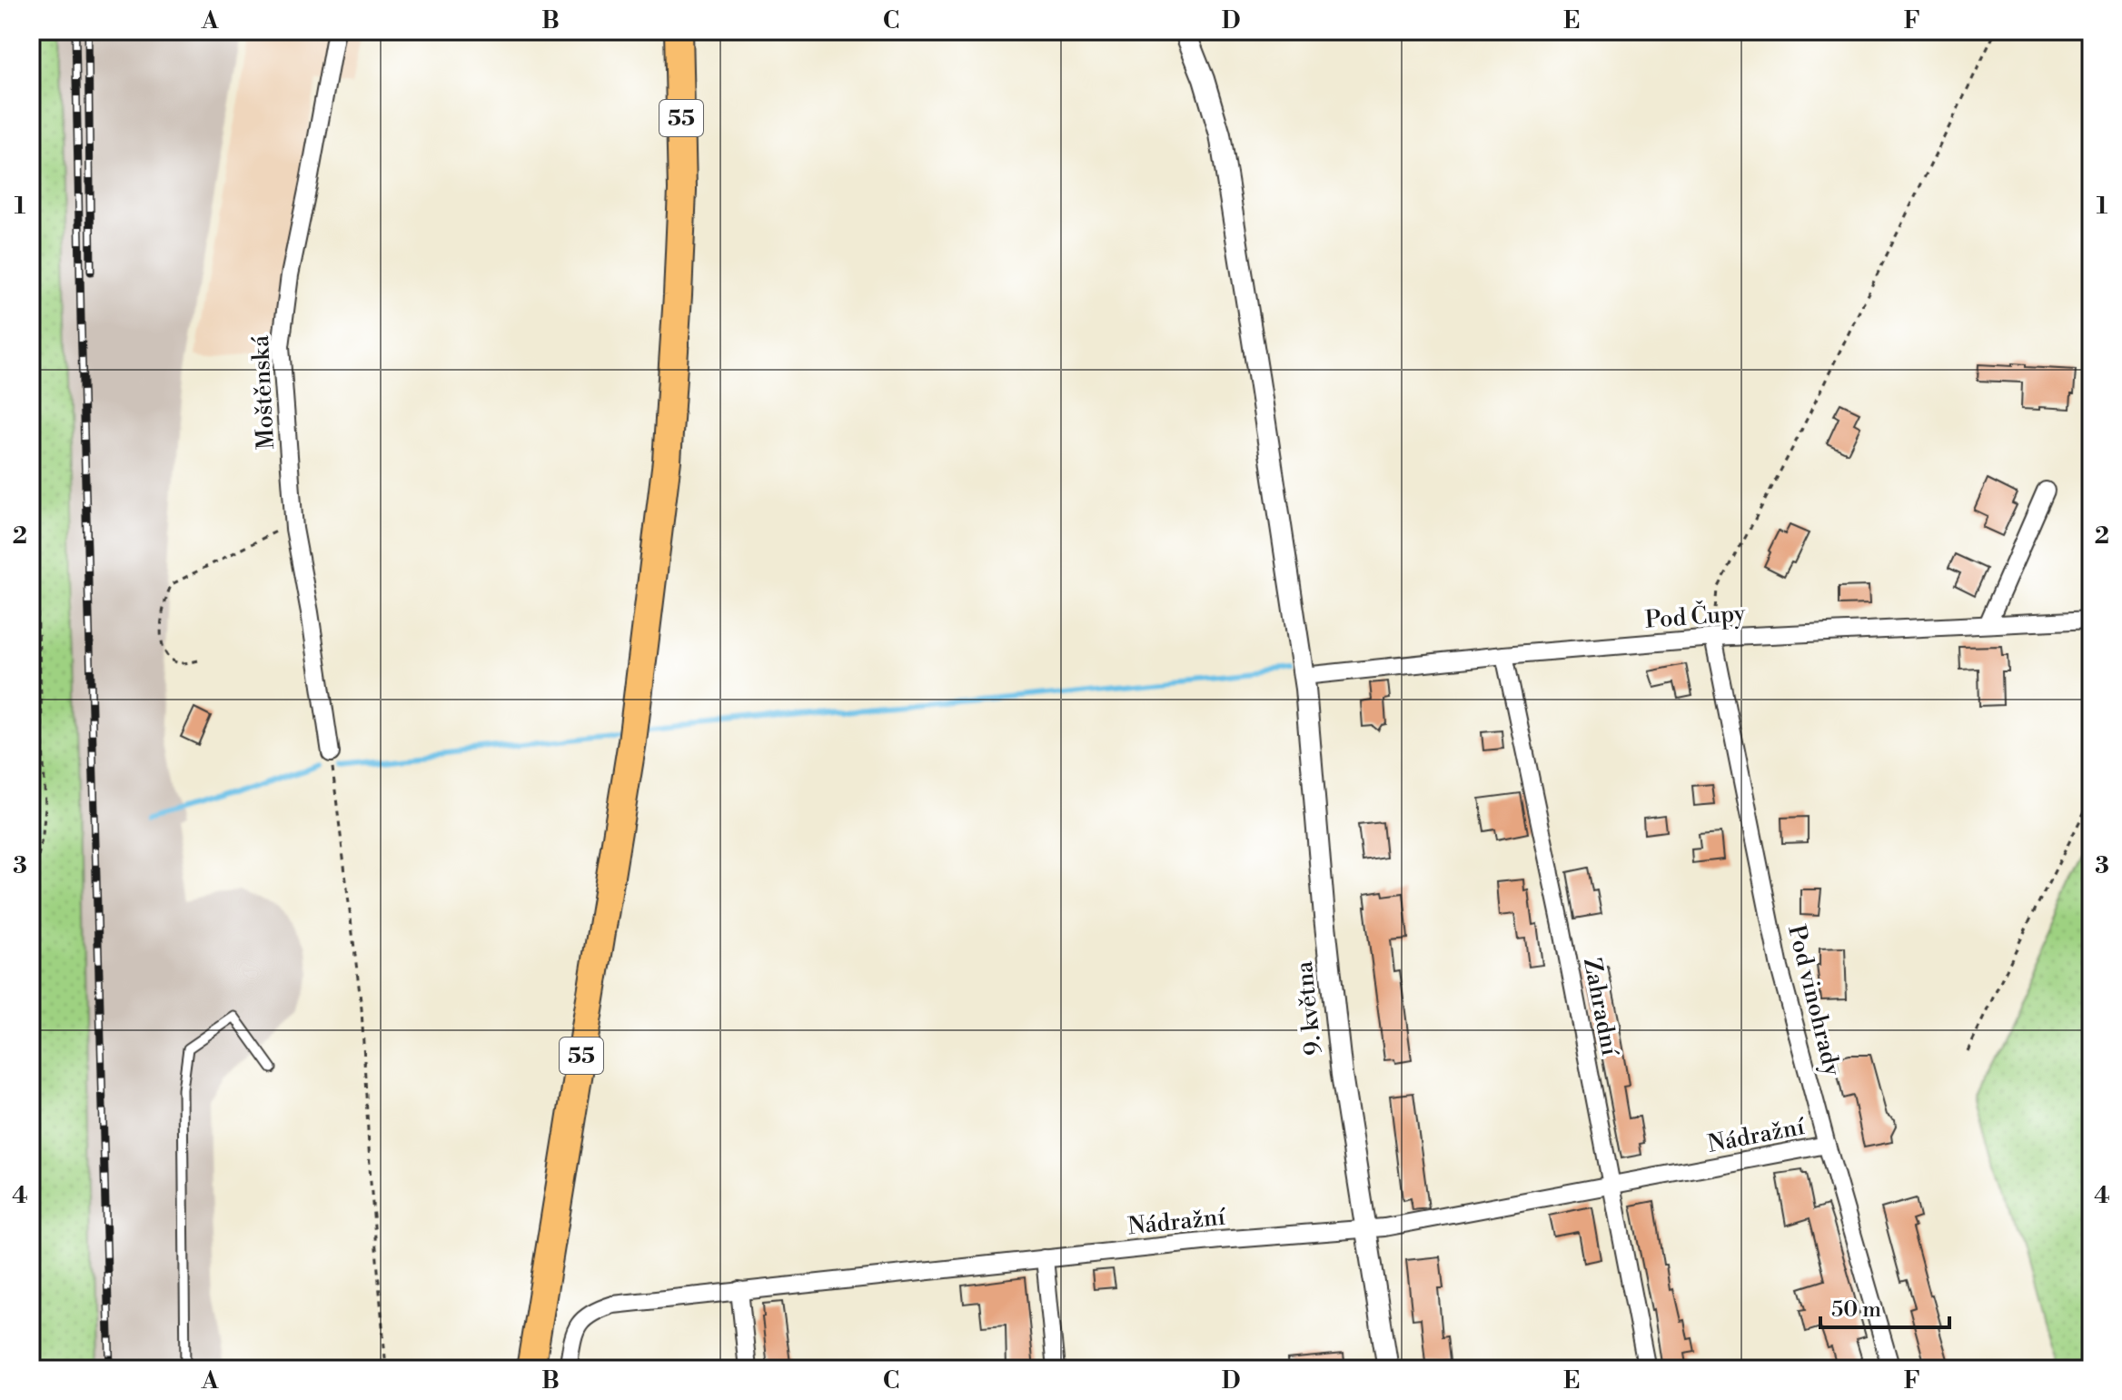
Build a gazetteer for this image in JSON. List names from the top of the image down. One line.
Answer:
{"streets":{"main road":["55"],"street":["Moštěnská","Pod Čupy","Pod vinohrady","Zahradní","9. května","Nádražní"]},"crossings":[["Pod Čupy","Pod vinohrady"],["Pod Čupy","Zahradní"],["Pod Čupy","9. května"],["Pod vinohrady","Nádražní"],["Zahradní","Nádražní"],["9. května","Nádražní"]],"scale_bar":"50 m","grid":{"columns":["A","B","C","D","E","F"],"rows":["1","2","3","4"]}}
